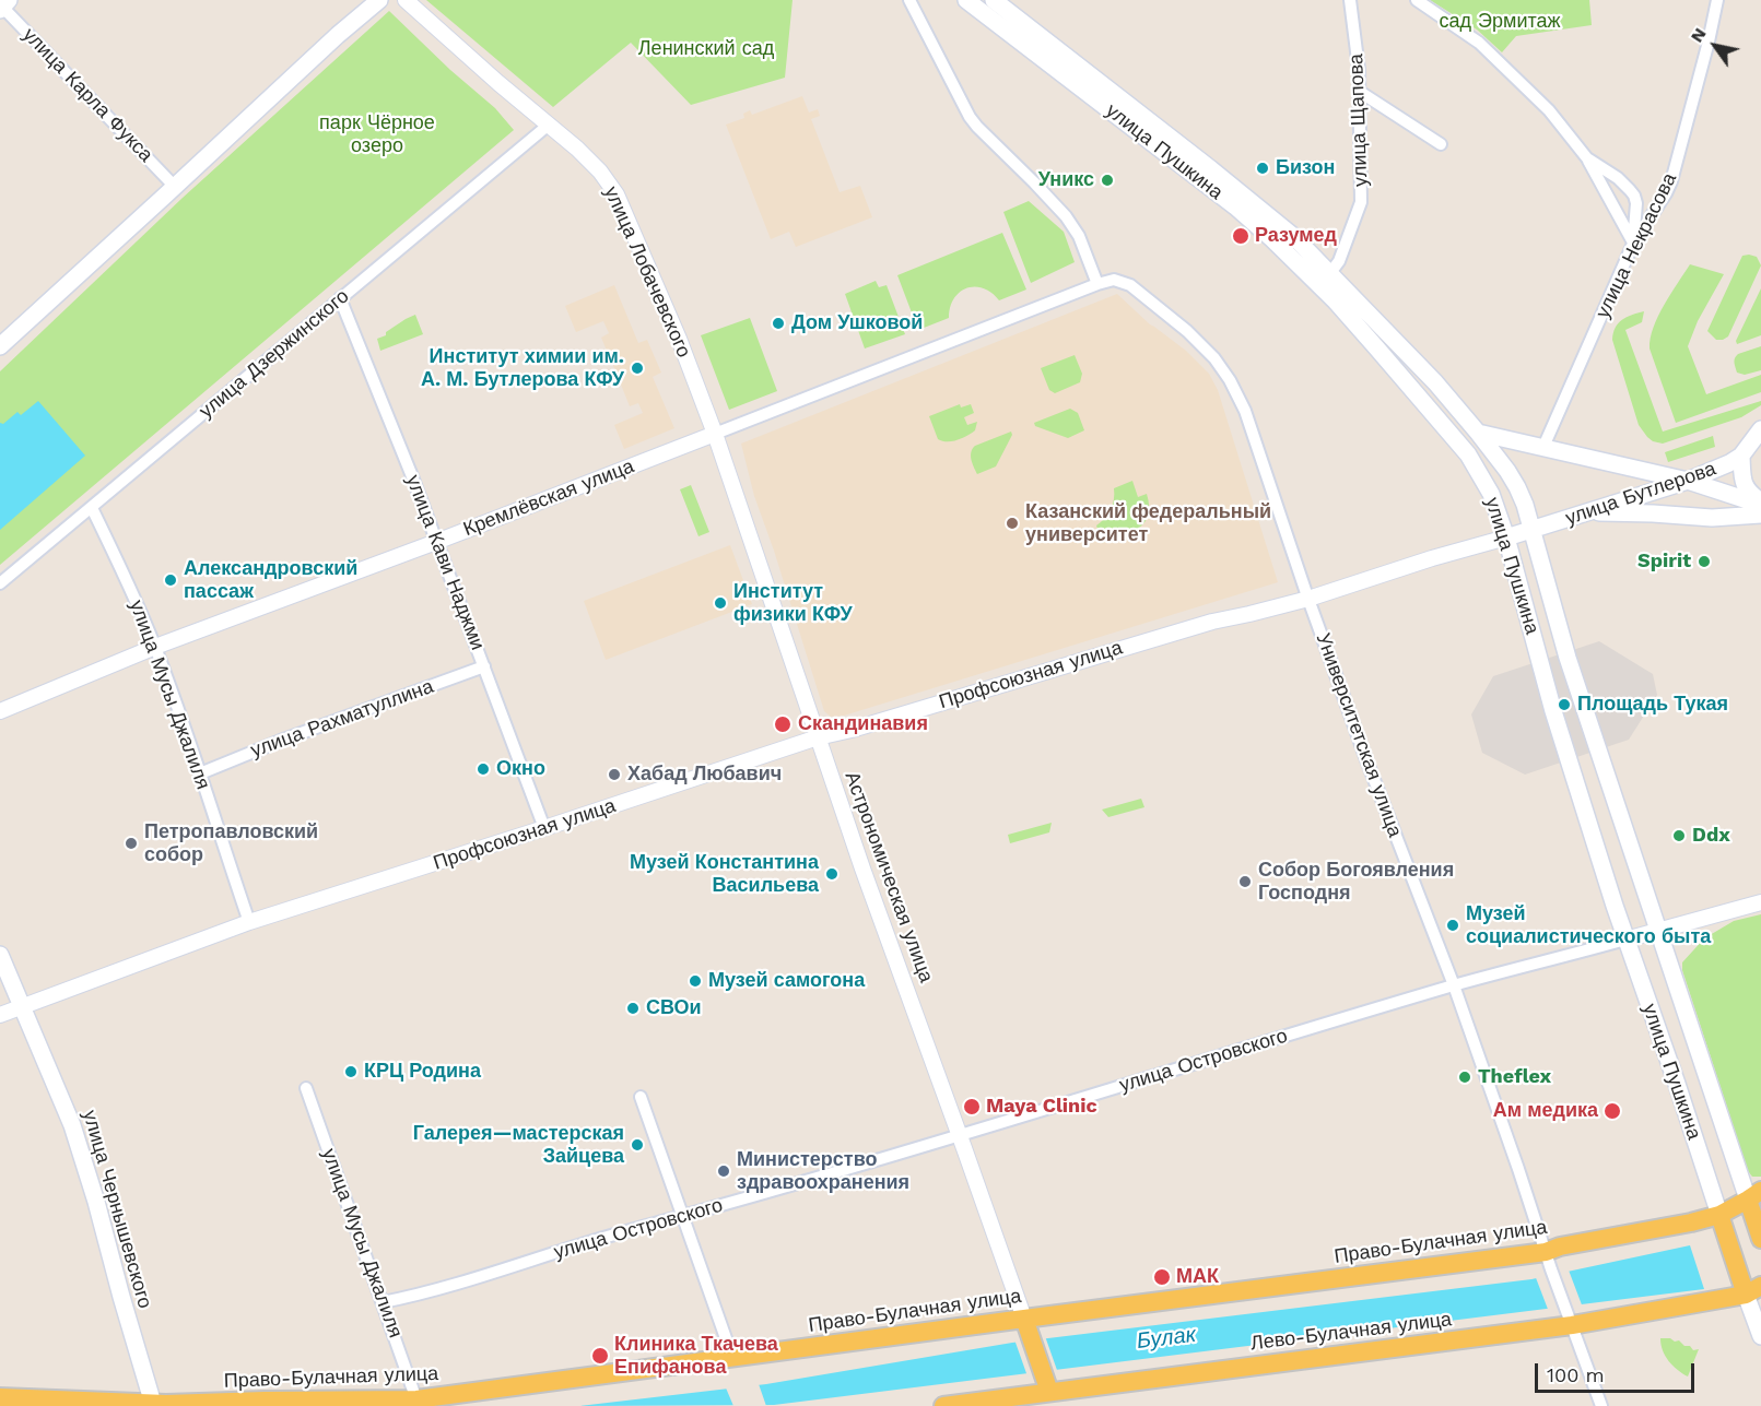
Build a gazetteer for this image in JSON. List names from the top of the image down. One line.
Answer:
{"streets":{"main road":["улица Пушкина","улица Бутлерова","улица Чернышевского","Право-Булачная улица","Лево-Булачная улица"],"street":["улица Карла Фукса","улица Щапова","улица Некрасова","улица Лобачевского","улица Дзержинского","Кремлёвская улица","улица Кави Наджми","Профсоюзная улица","улица Мусы Джалиля","улица Рахматуллина","Университетская улица","Астрономическая улица","улица Островского"]},"crossings":[["улица Щапова","улица Пушкина"],["улица Пушкина","улица Бутлерова"],["улица Пушкина","Профсоюзная улица"],["улица Пушкина","улица Островского"],["улица Пушкина","Право-Булачная улица"],["улица Лобачевского","улица Дзержинского"],["улица Лобачевского","Кремлёвская улица"],["улица Лобачевского","Астрономическая улица"],["улица Дзержинского","улица Кави Наджми"],["улица Дзержинского","улица Мусы Джалиля"],["улица Бутлерова","Профсоюзная улица"],["Кремлёвская улица","улица Кави Наджми"],["Кремлёвская улица","улица Мусы Джалиля"],["Кремлёвская улица","Университетская улица"],["Кремлёвская улица","Астрономическая улица"],["улица Кави Наджми","Профсоюзная улица"],["улица Кави Наджми","улица Рахматуллина"],["Профсоюзная улица","улица Мусы Джалиля"],["Профсоюзная улица","Университетская улица"],["Профсоюзная улица","Астрономическая улица"],["Профсоюзная улица","улица Чернышевского"],["улица Мусы Джалиля","улица Рахматуллина"],["улица Мусы Джалиля","улица Островского"],["улица Мусы Джалиля","Право-Булачная улица"],["Университетская улица","улица Островского"],["Университетская улица","Право-Булачная улица"],["Университетская улица","Лево-Булачная улица"],["Астрономическая улица","улица Островского"],["Астрономическая улица","Право-Булачная улица"],["улица Чернышевского","Право-Булачная улица"]],"water":["Булак"],"parks":["сад Эрмитаж","Ленинский сад","парк Чёрное озеро"],"places":["Бизон","Уникс","Разумед","Дом Ушковой","Институт химии им. А. М. Бутлерова КФУ","Казанский федеральный университет","Spirit","Александровский пассаж","Институт физики КФУ","Площадь Тукая","Скандинавия","Окно","Хабад Любавич","Ddx","Петропавловский собор","Музей Константина Васильева","Собор Богоявления Господня","Музей социалистического быта","Музей самогона","СВОи","КРЦ Родина","Theflex","Maya Clinic","Ам медика","Галерея—мастерская Зайцева","Министерство здравоохранения","МАК","Клиника Ткачева Епифанова"],"scale_bar":"100 m","north":"top left"}
